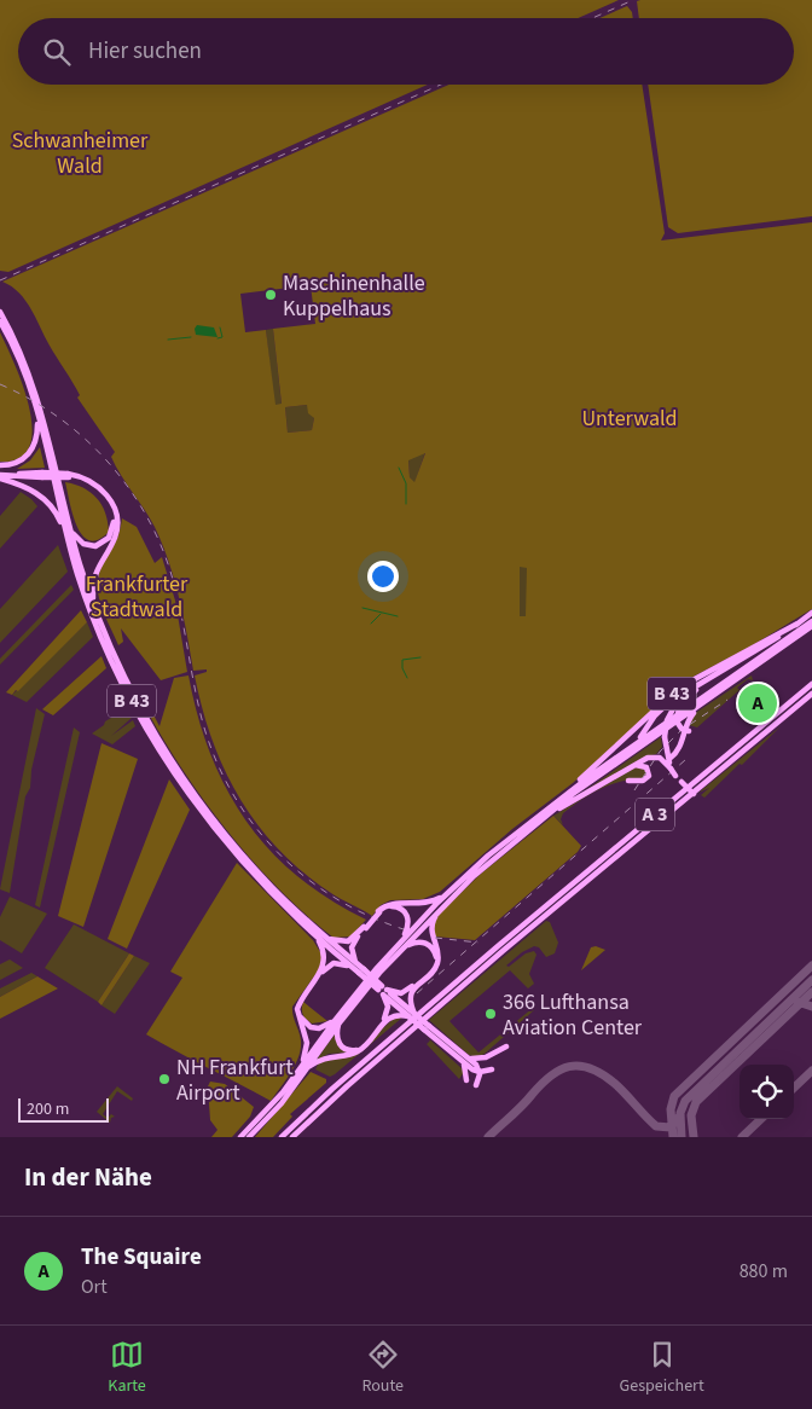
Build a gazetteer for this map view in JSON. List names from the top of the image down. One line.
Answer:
{"streets":{"highway":["B 43","A 3"]},"parks":["Schwanheimer Wald","Unterwald","Frankfurter Stadtwald"],"places":["Maschinenhalle Kuppelhaus","366 Lufthansa Aviation Center","NH Frankfurt Airport"],"scale_bar":"200 m","page":{"search":"Hier suchen","pins":"A","scale":"200 m","heading":"In der Nähe","list":[{"mark":"A","name":"The Squaire","note":"Ort","value":"880 m"}],"nav":["Karte","Route","Gespeichert"]}}
